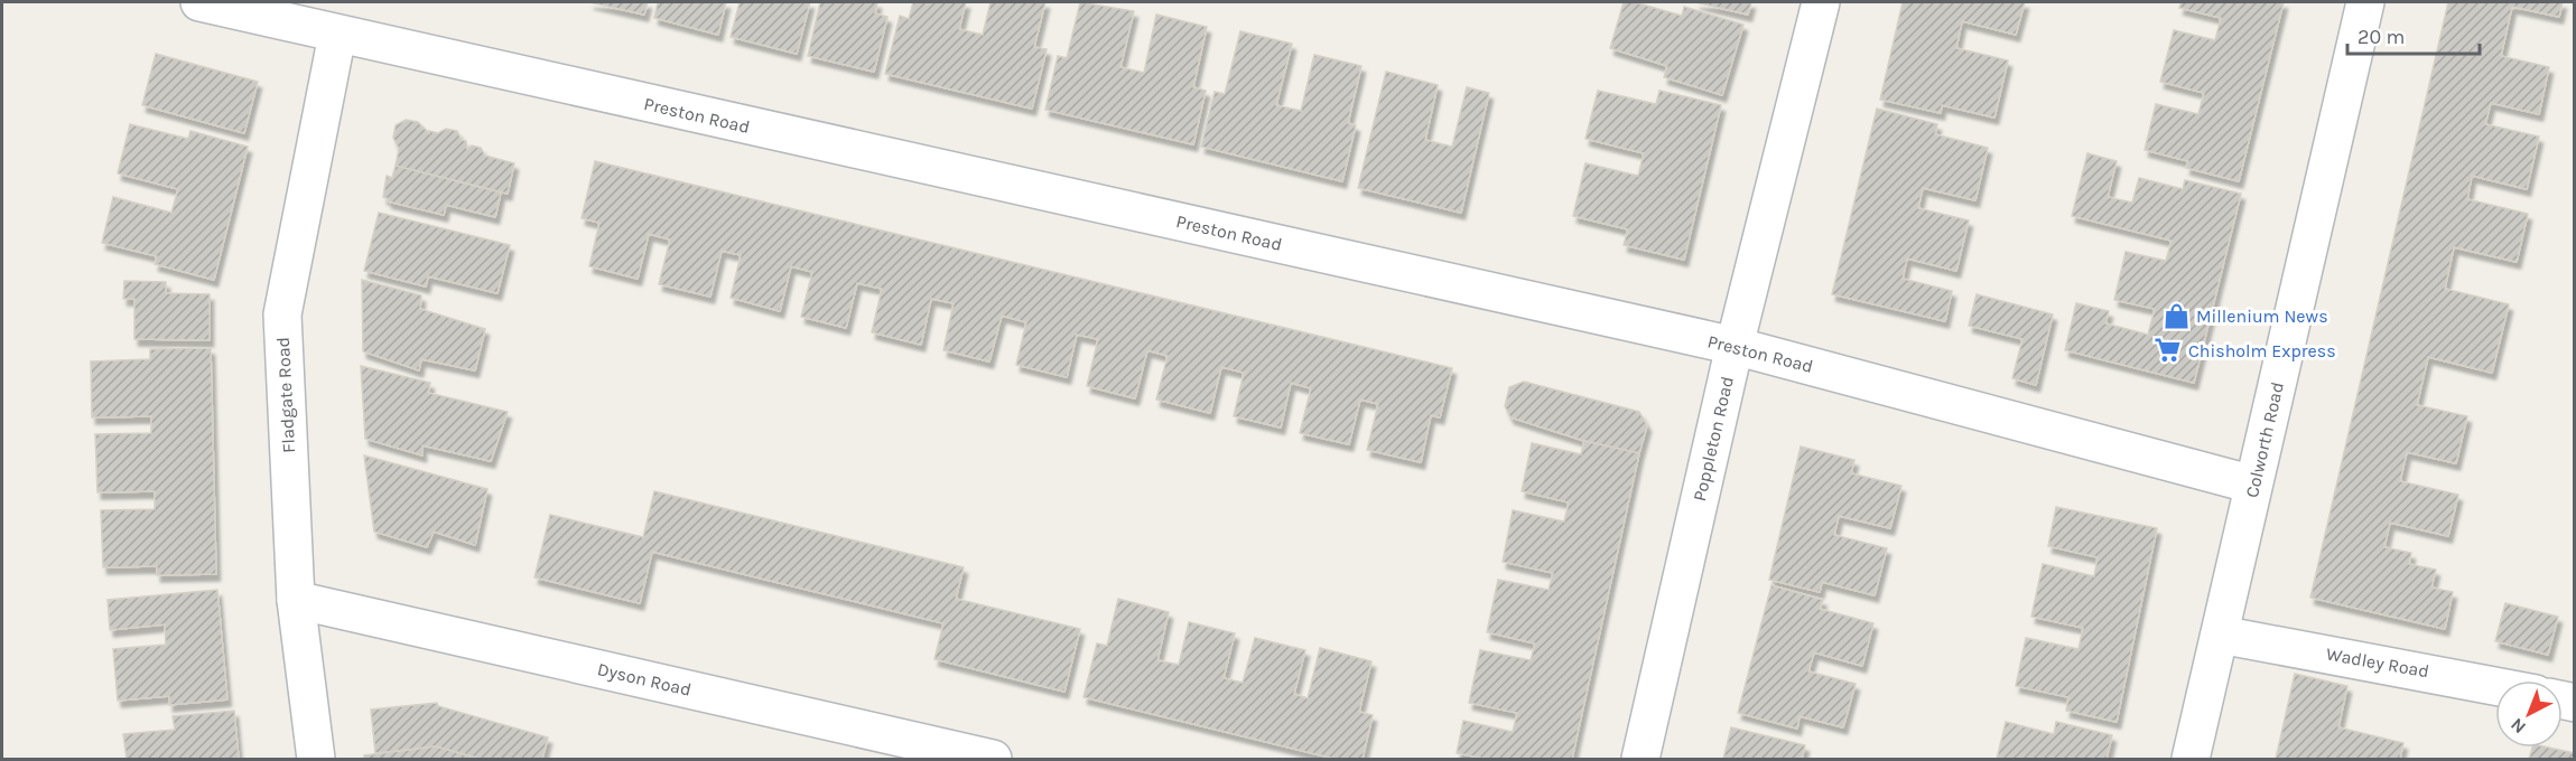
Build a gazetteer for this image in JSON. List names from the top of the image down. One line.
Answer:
{"streets":{"street":["Preston Road","Fladgate Road","Poppleton Road","Colworth Road","Wadley Road","Dyson Road"]},"crossings":[["Preston Road","Fladgate Road"],["Preston Road","Poppleton Road"],["Preston Road","Colworth Road"],["Fladgate Road","Dyson Road"],["Colworth Road","Wadley Road"]],"places":{"shop":["Millenium News"],"supermarket":["Chisholm Express"]},"scale_bar":"20 m","north":"bottom left"}
